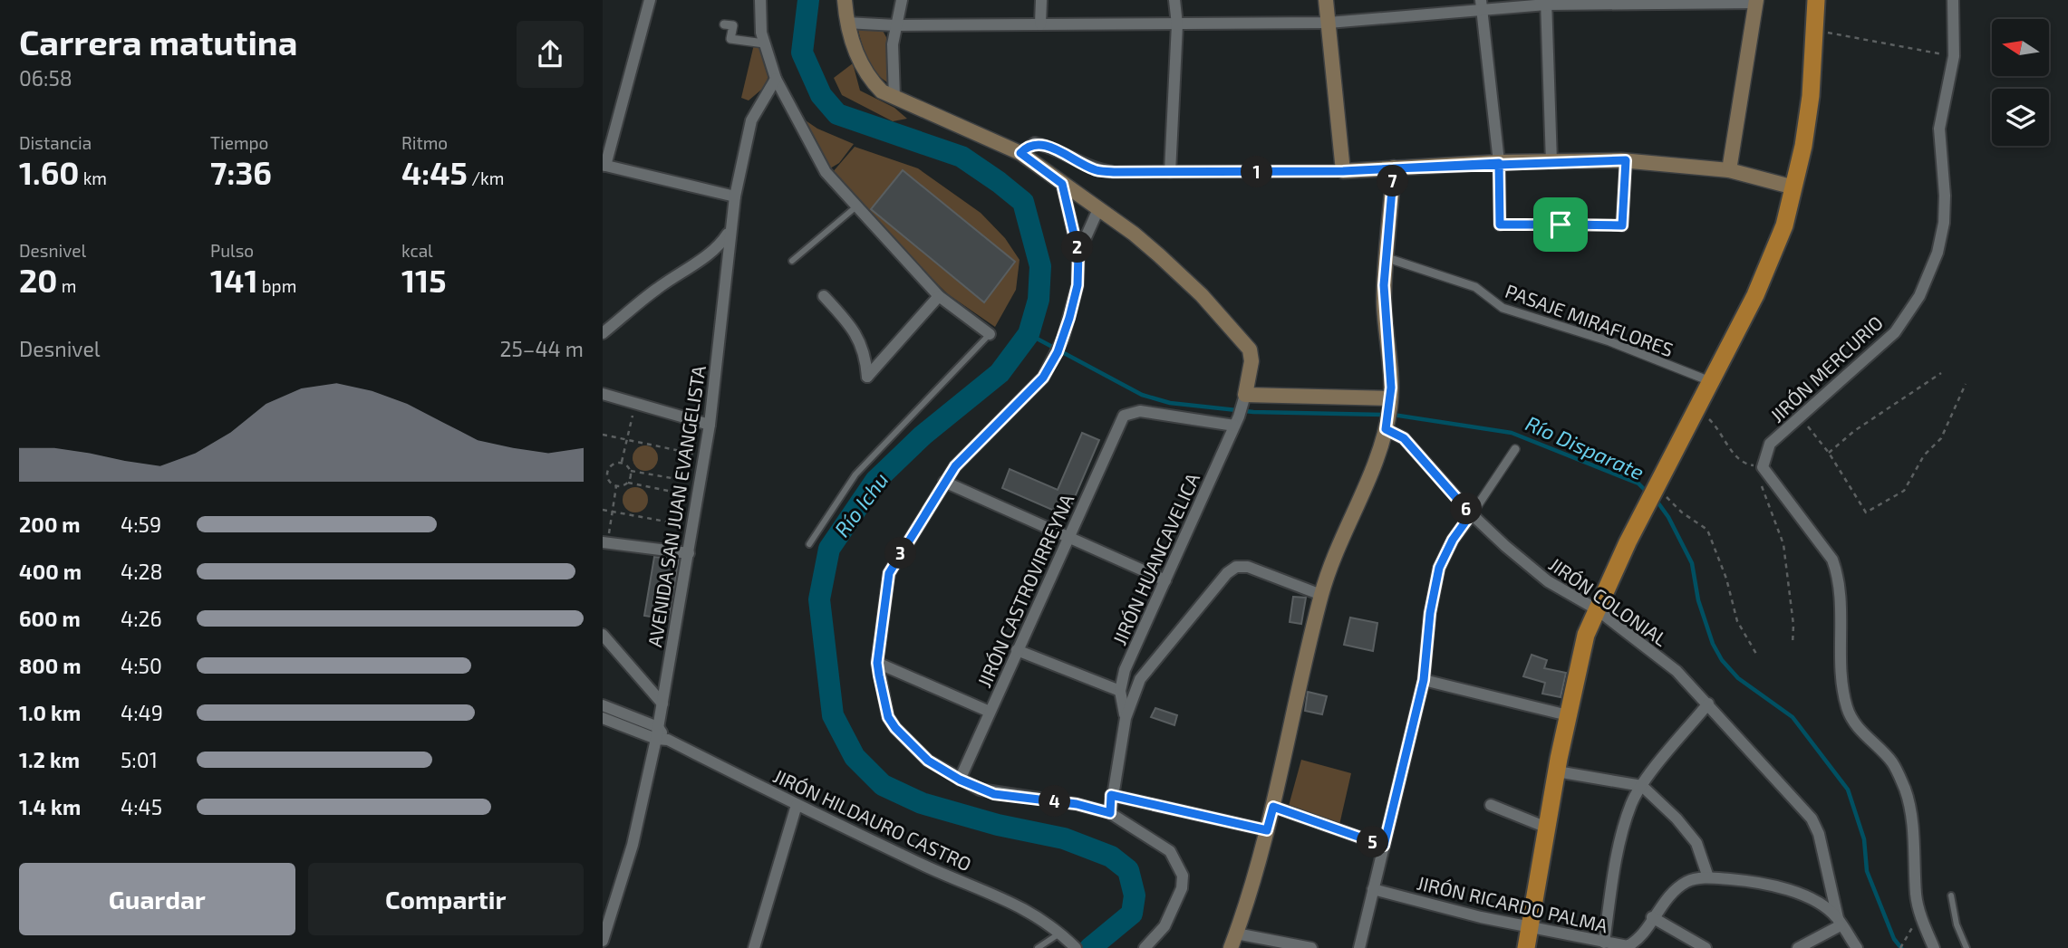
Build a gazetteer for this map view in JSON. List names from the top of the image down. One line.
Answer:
{"streets":{"street":["PASAJE MIRAFLORES","JIRÓN MERCURIO","AVENIDA SAN JUAN EVANGELISTA","JIRÓN HUANCAVELICA","JIRÓN CASTROVIRREYNA","JIRÓN COLONIAL","JIRÓN HILDAURO CASTRO","JIRÓN RICARDO PALMA"]},"crossings":[["AVENIDA SAN JUAN EVANGELISTA","JIRÓN HILDAURO CASTRO"],["JIRÓN HUANCAVELICA","JIRÓN CASTROVIRREYNA"],["JIRÓN COLONIAL","JIRÓN RICARDO PALMA"]],"water":["Río Disparate","Río Ichu"],"north":"left","page":{"heading":["Carrera matutina","06:58"],"stats":[["Distancia","1.60 km"],["Tiempo","7:36"],["Ritmo","4:45 /km"],["Desnivel","20 m"],["Pulso","141 bpm"],["kcal","115"]],"pins":["1","7","2","6","3","4","5"],"chart":["Desnivel","25–44 m"],"list":[{"name":"200 m","note":"4:59"},{"name":"400 m","note":"4:28"},{"name":"600 m","note":"4:26"},{"name":"800 m","note":"4:50"},{"name":"1.0 km","note":"4:49"},{"name":"1.2 km","note":"5:01"},{"name":"1.4 km","note":"4:45"}],"buttons":["Guardar","Compartir"]}}
